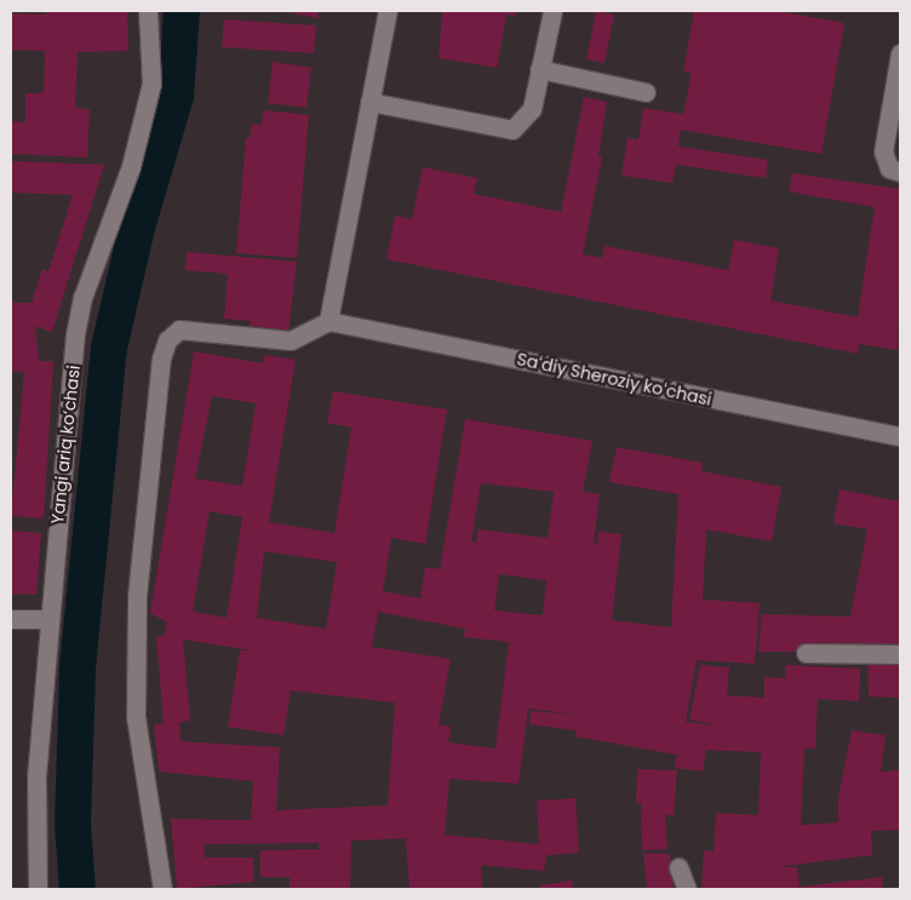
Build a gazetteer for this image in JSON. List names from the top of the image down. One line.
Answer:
{"streets":{"street":["Saʻdiy Sheroziy koʻchasi","Yangi ariq ko‘chasi"]}}
